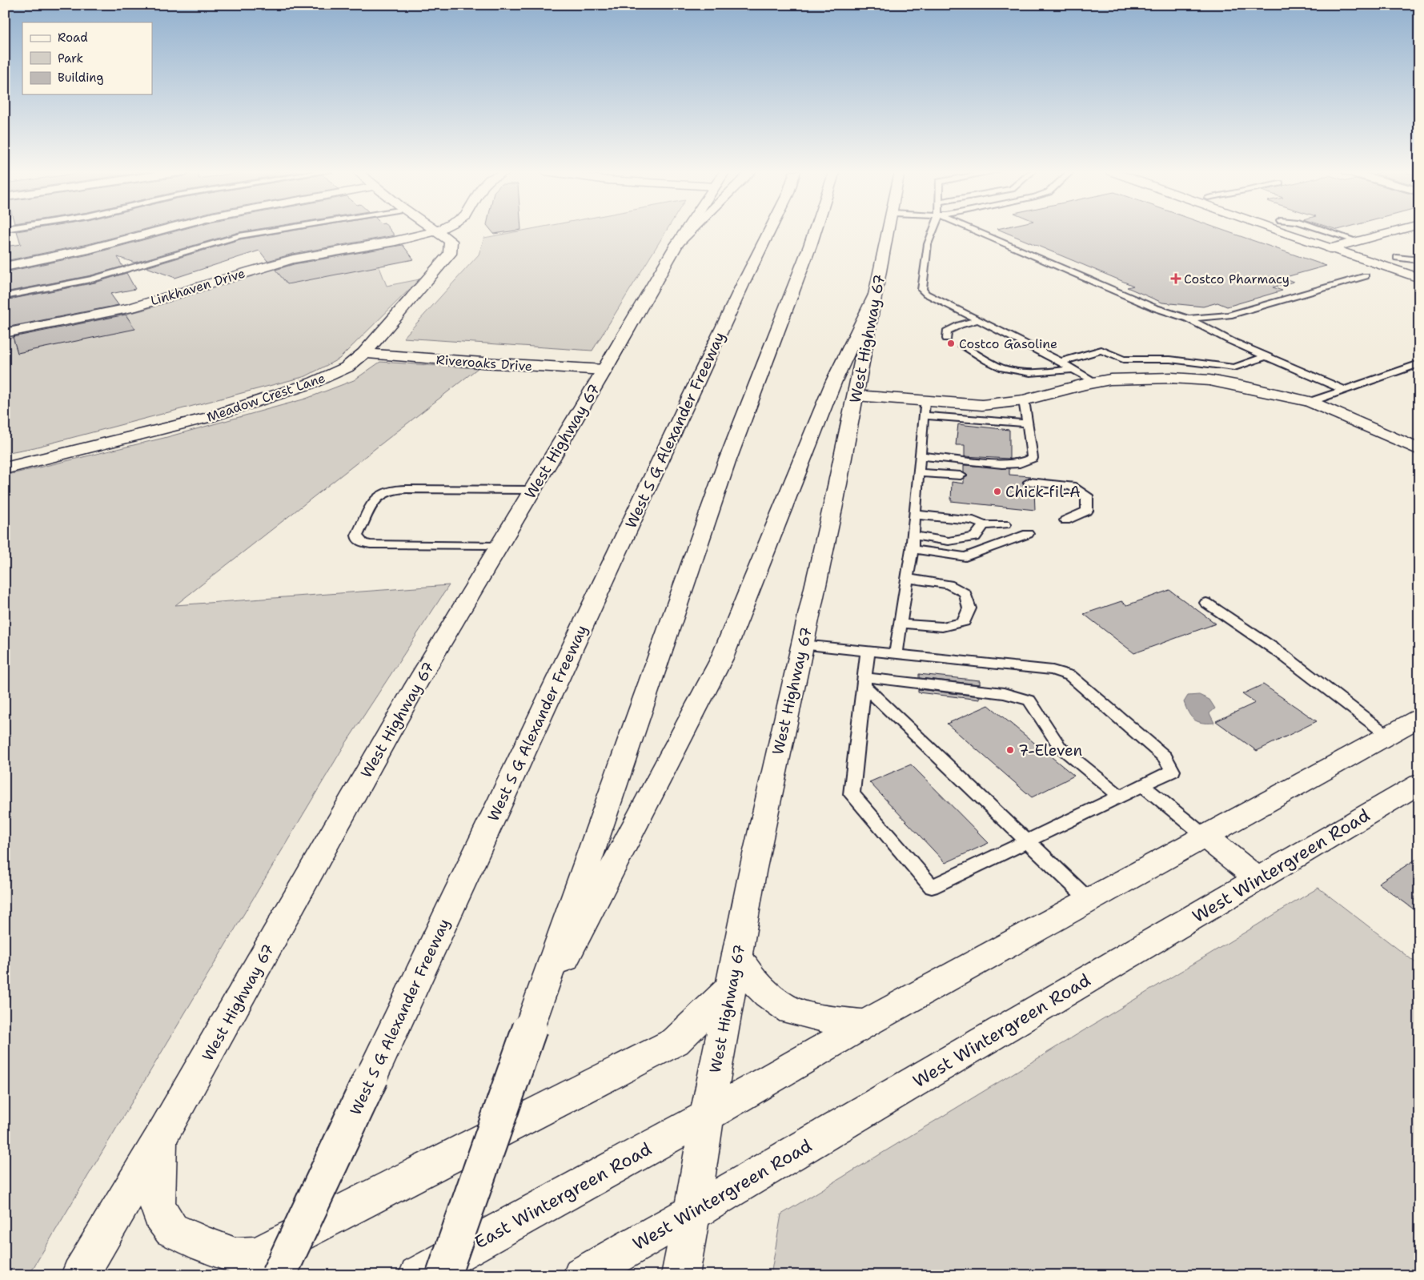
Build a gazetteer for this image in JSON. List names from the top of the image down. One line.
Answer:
{"streets":{"main road":["Linkhaven Drive","West Highway 67","Riveroaks Drive","Meadow Crest Lane","West S G Alexander Freeway","West Wintergreen Road","East Wintergreen Road"]},"crossings":[["West Highway 67","Riveroaks Drive"],["West Highway 67","West Wintergreen Road"],["West Highway 67","East Wintergreen Road"],["Riveroaks Drive","Meadow Crest Lane"]],"places":{"health":["Costco Pharmacy"],"other":["Costco Gasoline","Chick-fil-A","7-Eleven"]},"legend":["Road","Park","Building"]}
